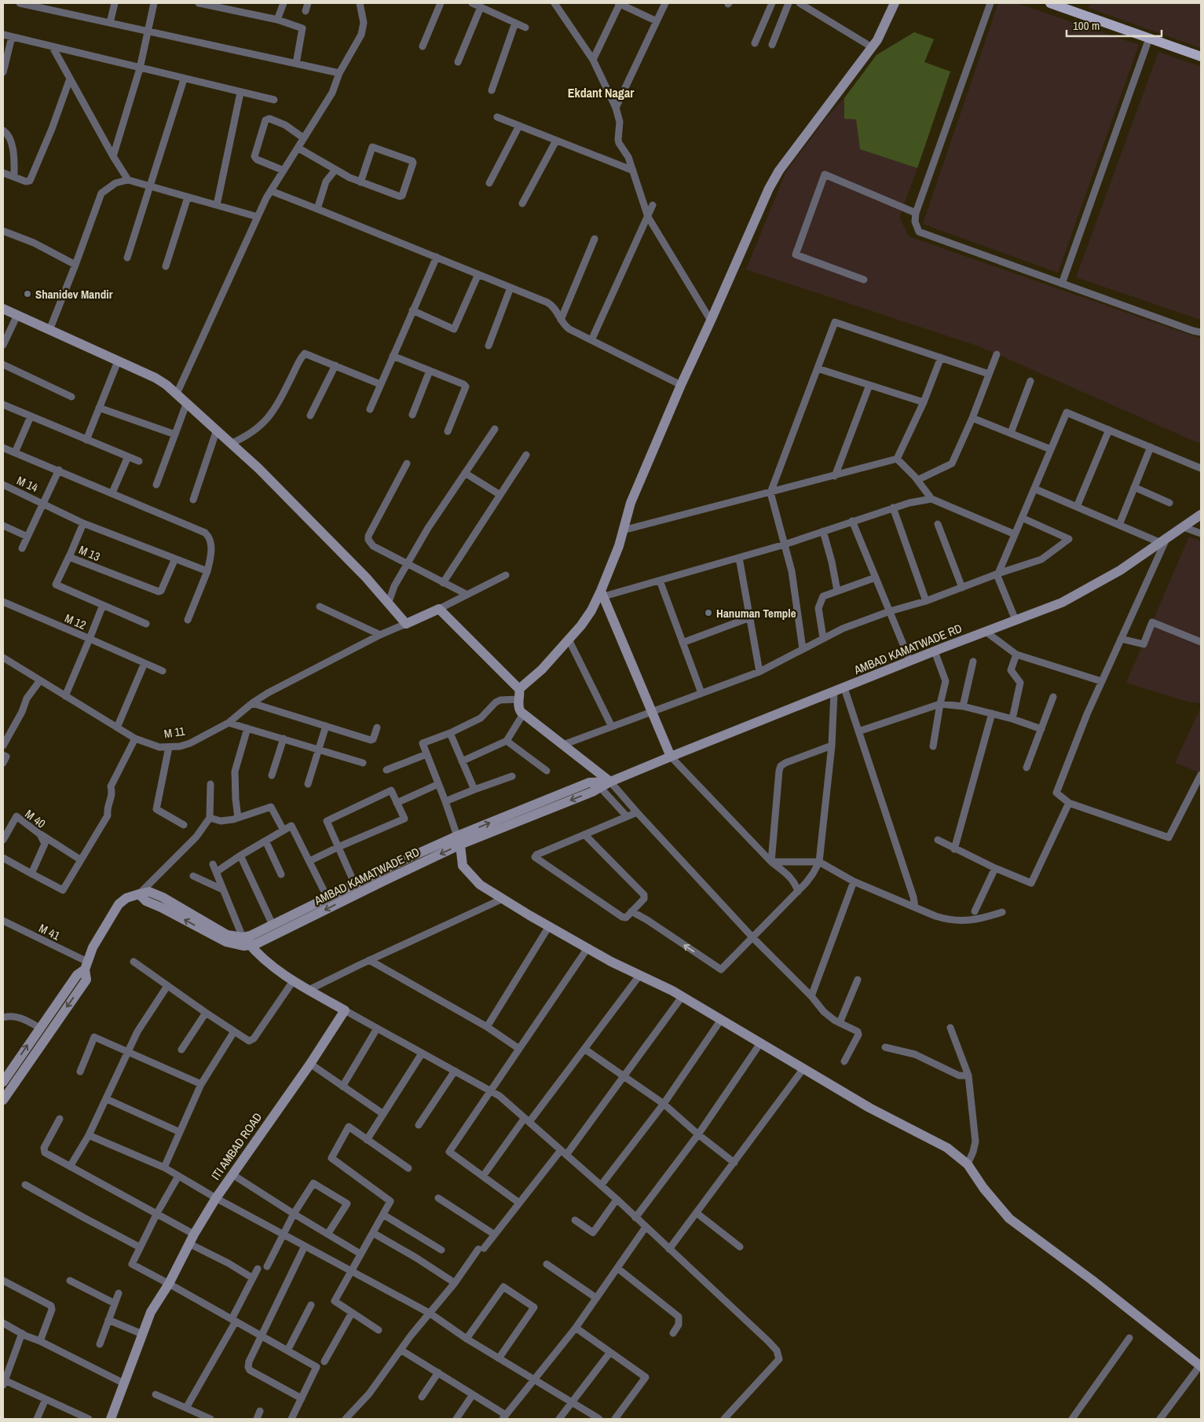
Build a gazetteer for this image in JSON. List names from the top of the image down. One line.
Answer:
{"streets":{"street":["M 14","M 13","M 12","AMBAD KAMATWADE RD","M 11","M 40","M 41","ITI AMBAD ROAD"]},"crossings":[["M 14","M 13"],["M 12","M 11"],["AMBAD KAMATWADE RD","M 41"]],"districts":["Ekdant Nagar"],"places":["Shanidev Mandir","Hanuman Temple"],"scale_bar":"100 m"}
